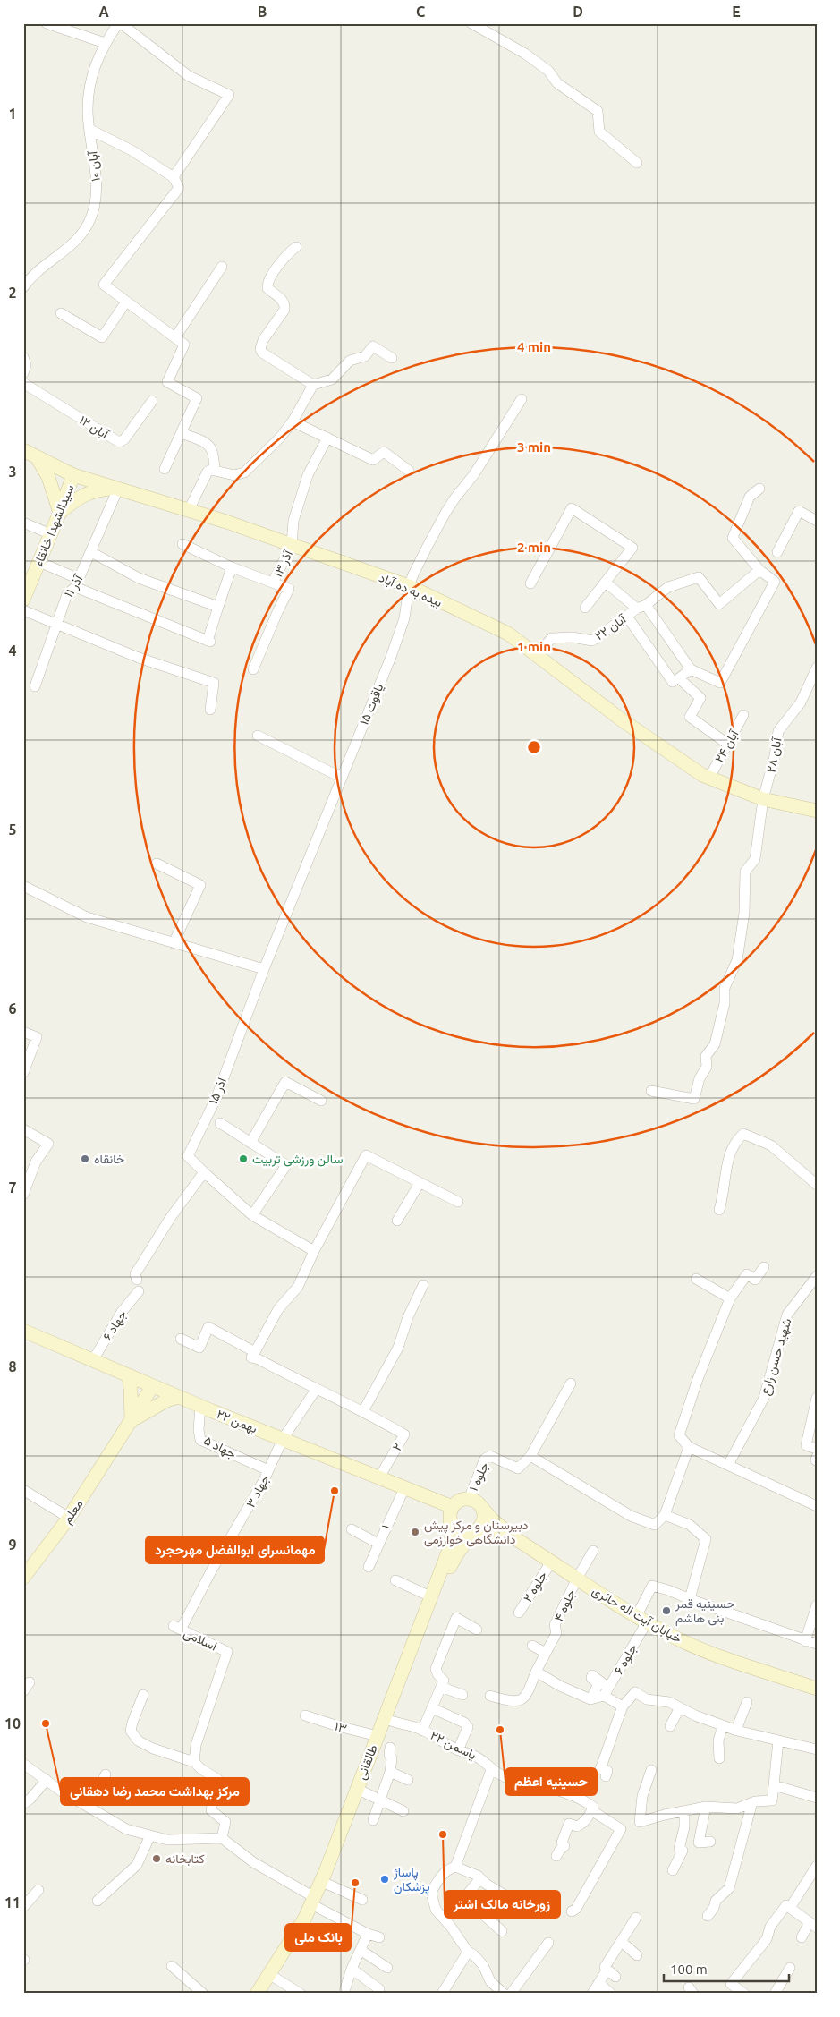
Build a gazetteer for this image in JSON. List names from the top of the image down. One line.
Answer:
{"streets":{"main road":["سیدالشهدا خانقاء","بیده به ده آباد","۲۲ بهمن","معلم","خیابان آیت اله حائری","طالقانی"],"street":["آبان ۱۰","آبان ۱۲","آذر ۱۳","آذر ۱۱","آبان ۲۲","یاقوت ۱۵","آبان ۲۴","آبان ۲۸","اذر ۱۵","جهاد ۶","شهید حسن زارع","جهاد ۵","۲","جلوه ۱","جهاد ۳","۱","جلوه ۲","جلوه ۴","اسلامی","جلوه ۶","۱۳","یاسمن ۲۲"]},"crossings":[["سیدالشهدا خانقاء","بیده به ده آباد"],["آذر ۱۳","بیده به ده آباد"],["آذر ۱۱","بیده به ده آباد"],["بیده به ده آباد","آبان ۲۲"],["بیده به ده آباد","یاقوت ۱۵"],["بیده به ده آباد","آبان ۲۴"],["بیده به ده آباد","آبان ۲۸"],["یاقوت ۱۵","اذر ۱۵"],["جهاد ۶","۲۲ بهمن"],["۲۲ بهمن","جهاد ۵"],["۲۲ بهمن","۲"],["۲۲ بهمن","جلوه ۱"],["۲۲ بهمن","جهاد ۳"],["۲۲ بهمن","معلم"],["۲۲ بهمن","۱"],["۲۲ بهمن","طالقانی"],["جهاد ۵","جهاد ۳"],["جلوه ۱","طالقانی"],["جهاد ۳","اسلامی"],["جلوه ۲","خیابان آیت اله حائری"],["جلوه ۴","خیابان آیت اله حائری"],["خیابان آیت اله حائری","جلوه ۶"],["۱۳","طالقانی"],["یاسمن ۲۲","طالقانی"]],"places":["خانقاه","سالن ورزشی تربیت","مهمانسرای ابوالفضل مهرحجرد","دبیرستان و مرکز پیش دانشگاهی خوارزمی","حسینیه قمر بنی هاشم","مرکز بهداشت محمد رضا دهقانی","حسینیه اعظم","زورخانه مالک اشتر","کتابخانه","پاساژ پزشکان","بانک ملی"],"scale_bar":"100 m","grid":{"columns":["A","B","C","D","E"],"rows":["1","2","3","4","5","6","7","8","9","10","11"]},"rings":["4 min","3 min","2 min","1 min"]}
